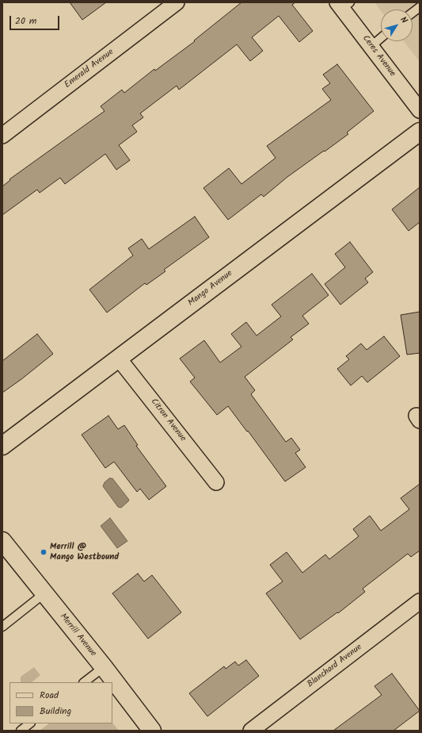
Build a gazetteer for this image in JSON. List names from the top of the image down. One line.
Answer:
{"streets":{"street":["Ceres Avenue","Emerald Avenue","Mango Avenue","Citron Avenue","Merrill Avenue","Blanchard Avenue"]},"crossings":[["Mango Avenue","Citron Avenue"]],"places":["Merrill @ Mango Westbound"],"legend":["Road","Building"],"scale_bar":"20 m","north":"top right"}
